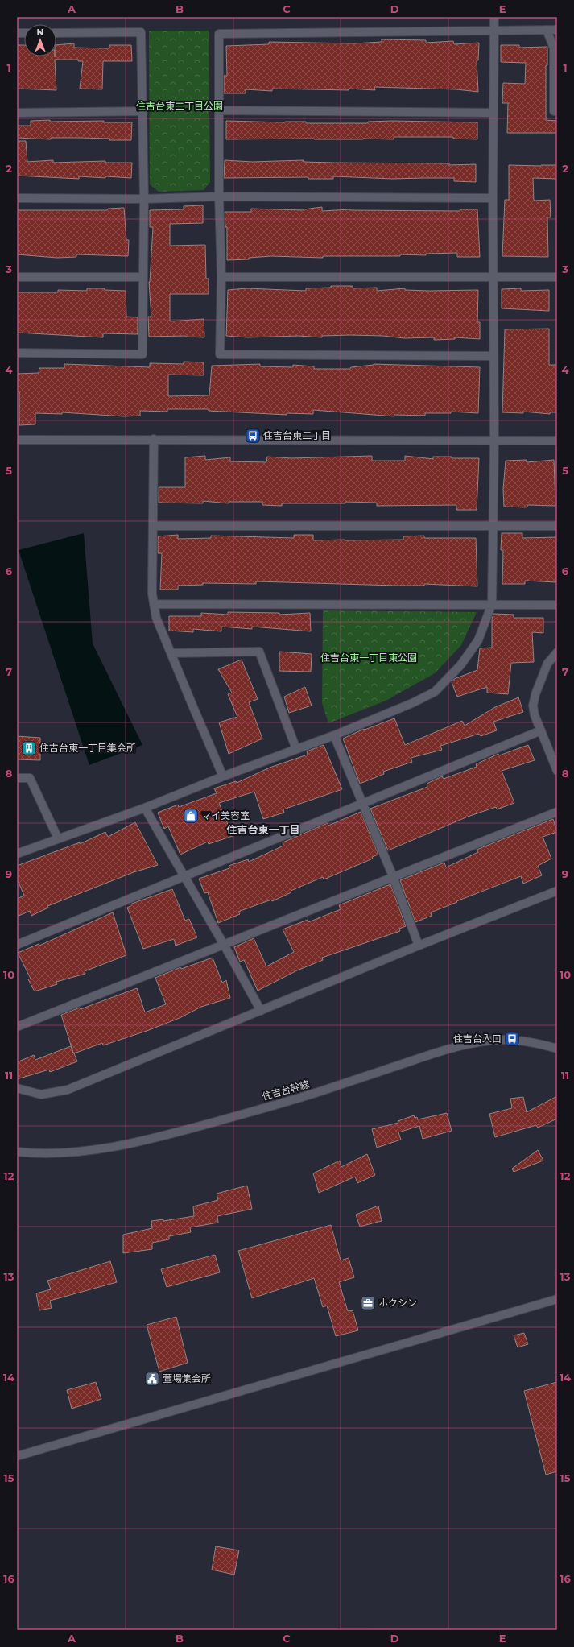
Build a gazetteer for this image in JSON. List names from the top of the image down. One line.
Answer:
{"streets":{"street":["住吉台幹線"]},"districts":["住吉台東一丁目"],"parks":["住吉台東二丁目公園","住吉台東一丁目東公園"],"places":{"bus stop":["住吉台東二丁目","住吉台入口"],"building":["住吉台東一丁目集会所"],"shop":["マイ美容室"],"office":["ホクシン"],"public building":["萱場集会所"]},"north":"top","grid":{"columns":["A","B","C","D","E"],"rows":["1","2","3","4","5","6","7","8","9","10","11","12","13","14","15","16"]}}
